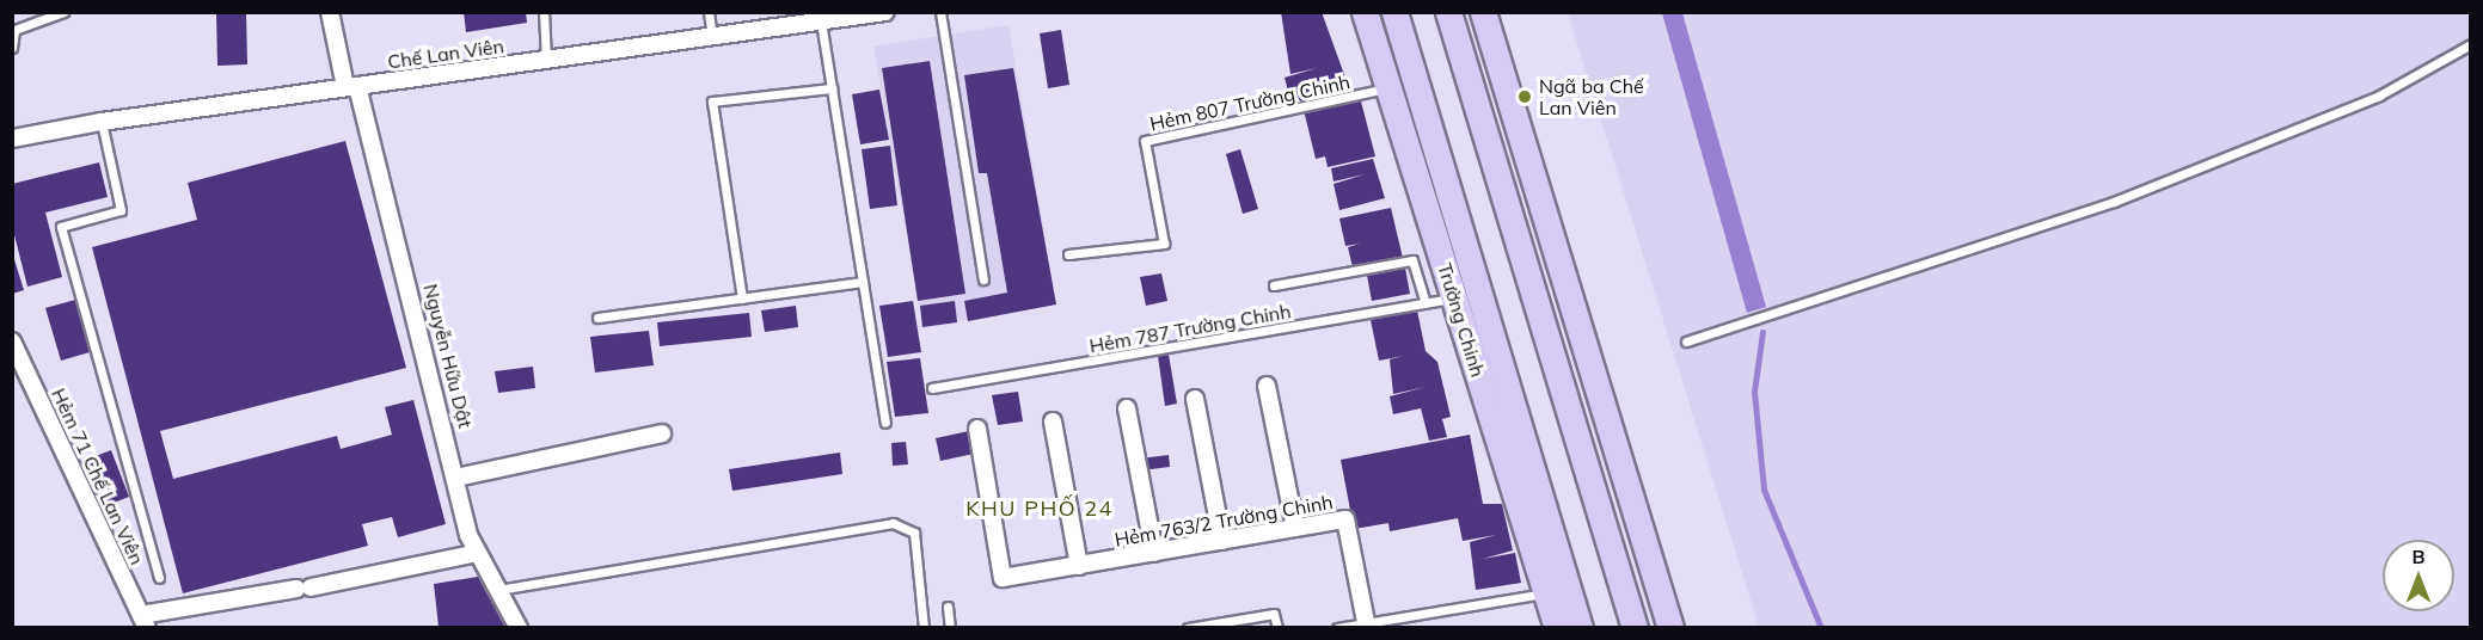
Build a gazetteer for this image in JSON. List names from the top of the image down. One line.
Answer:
{"streets":{"main road":["Trường Chinh"],"street":["Chế Lan Viên","Nguyễn Hữu Dật","Hẻm 71 Chế Lan Viên","Hẻm 763/2 Trường Chinh"],"lane":["Hẻm 807 Trường Chinh","Hẻm 787 Trường Chinh"]},"crossings":[["Chế Lan Viên","Nguyễn Hữu Dật"],["Hẻm 807 Trường Chinh","Trường Chinh"],["Trường Chinh","Hẻm 787 Trường Chinh"]],"districts":["KHU PHỐ 24"],"places":["Ngã ba Chế Lan Viên"],"north":"top"}
